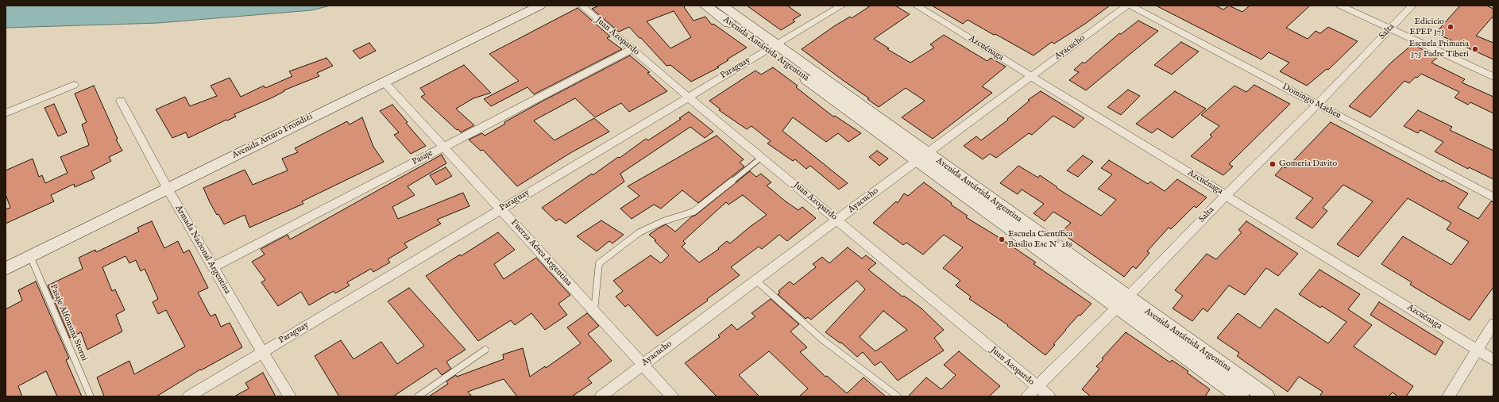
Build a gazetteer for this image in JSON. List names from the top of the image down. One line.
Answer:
{"streets":{"main road":["Avenida Antártida Argentina","Avenida Arturo Frondizi"],"street":["Salta","Juan Azopardo","Ayacucho","Azcuénaga","Paraguay","Domingo Matheu","Pasaje","Armada Nacional Argentina","Fuerza Aérea Argentina"],"lane":["Pasaje Alfonsina Storni"]},"crossings":[["Salta","Juan Azopardo"],["Salta","Azcuénaga"],["Salta","Avenida Antártida Argentina"],["Salta","Domingo Matheu"],["Juan Azopardo","Ayacucho"],["Juan Azopardo","Paraguay"],["Juan Azopardo","Pasaje"],["Ayacucho","Azcuénaga"],["Ayacucho","Avenida Antártida Argentina"],["Ayacucho","Fuerza Aérea Argentina"],["Avenida Antártida Argentina","Paraguay"],["Paraguay","Armada Nacional Argentina"],["Paraguay","Fuerza Aérea Argentina"],["Avenida Arturo Frondizi","Armada Nacional Argentina"],["Avenida Arturo Frondizi","Fuerza Aérea Argentina"],["Avenida Arturo Frondizi","Pasaje Alfonsina Storni"],["Pasaje","Armada Nacional Argentina"],["Pasaje","Fuerza Aérea Argentina"]],"places":["Edicicio EPEP 373","Escuela Primaria 373 Padre Tiberi","Gomeria Davito","Escuela Científica Basilio Esc N° 289"]}
